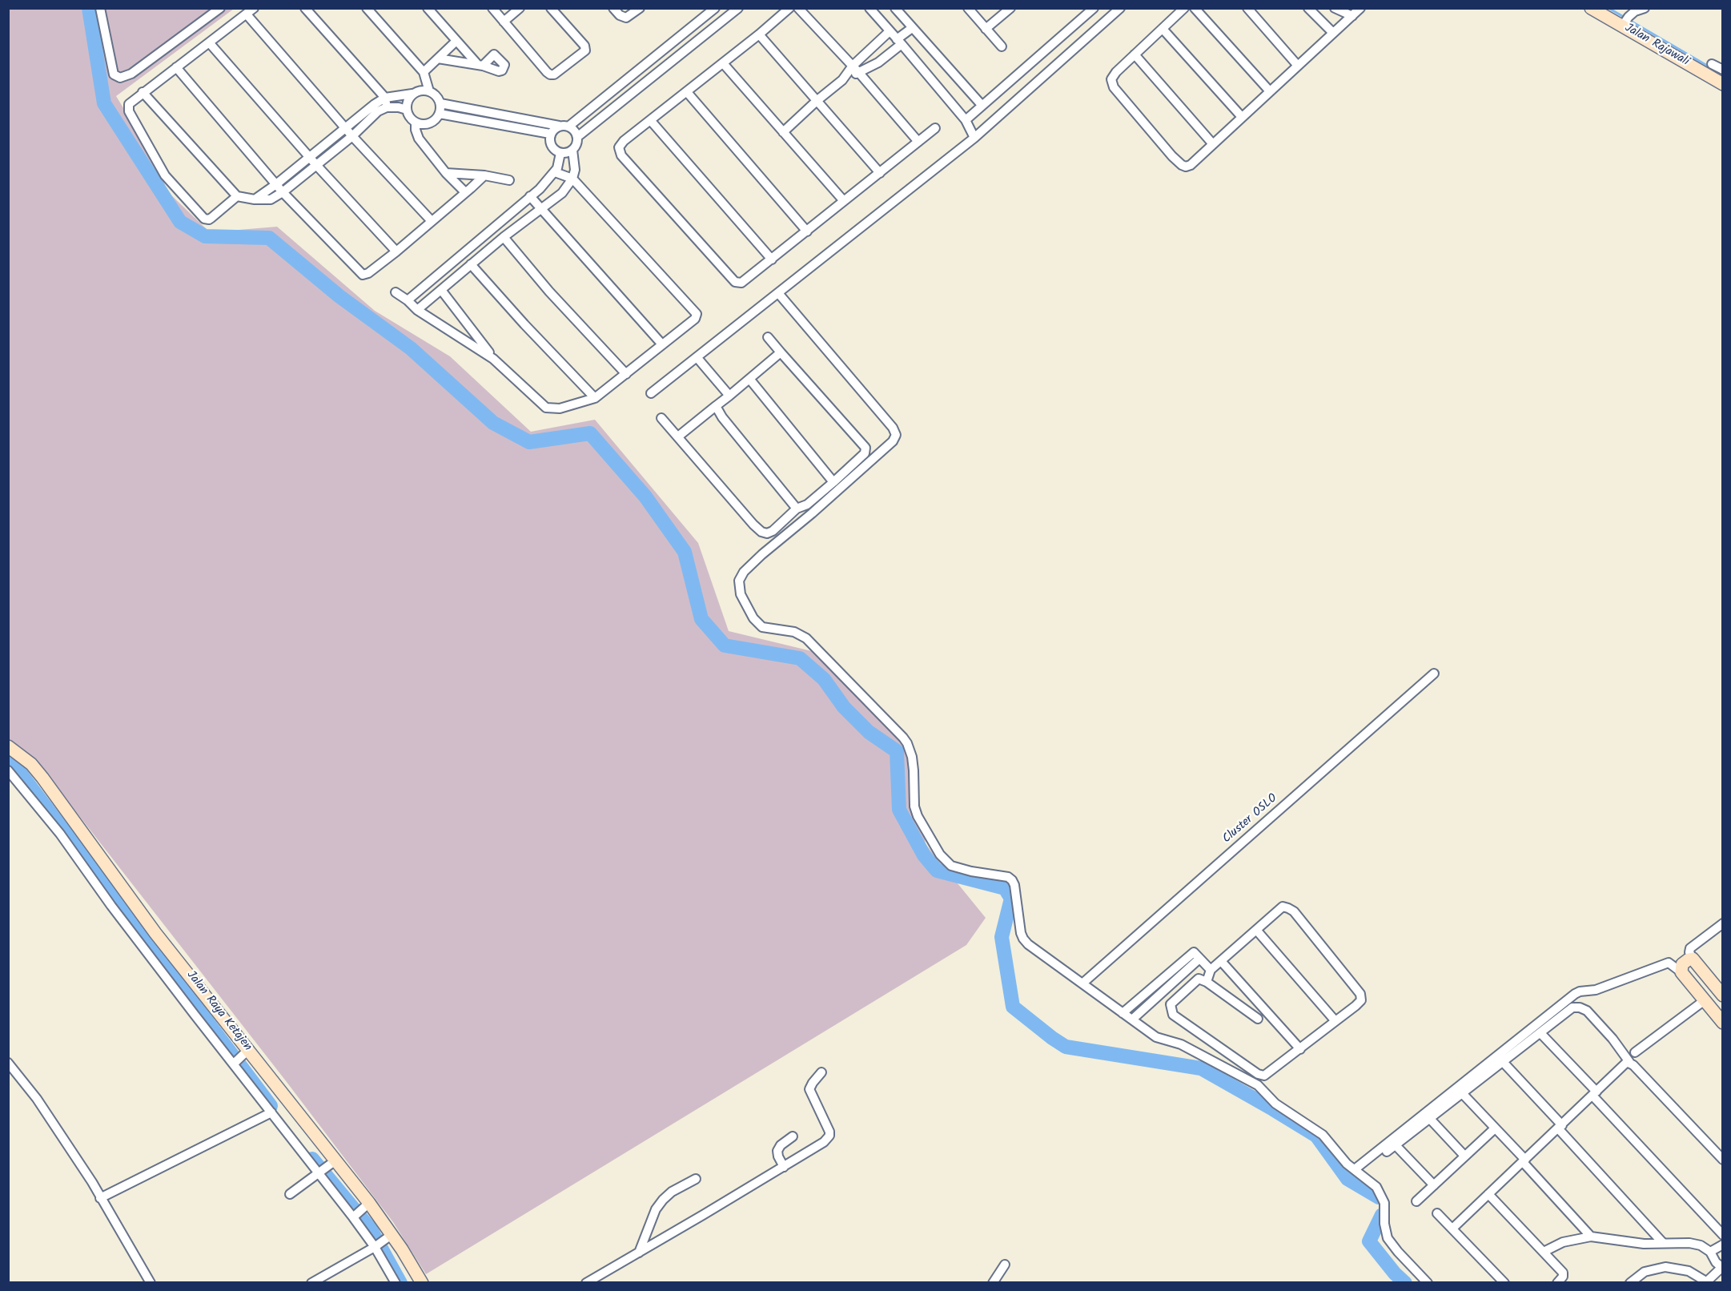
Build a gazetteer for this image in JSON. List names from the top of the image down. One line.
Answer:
{"streets":{"street":["Jalan Rajawali","Cluster OSLO","Jalan Raya Ketajen"]}}
